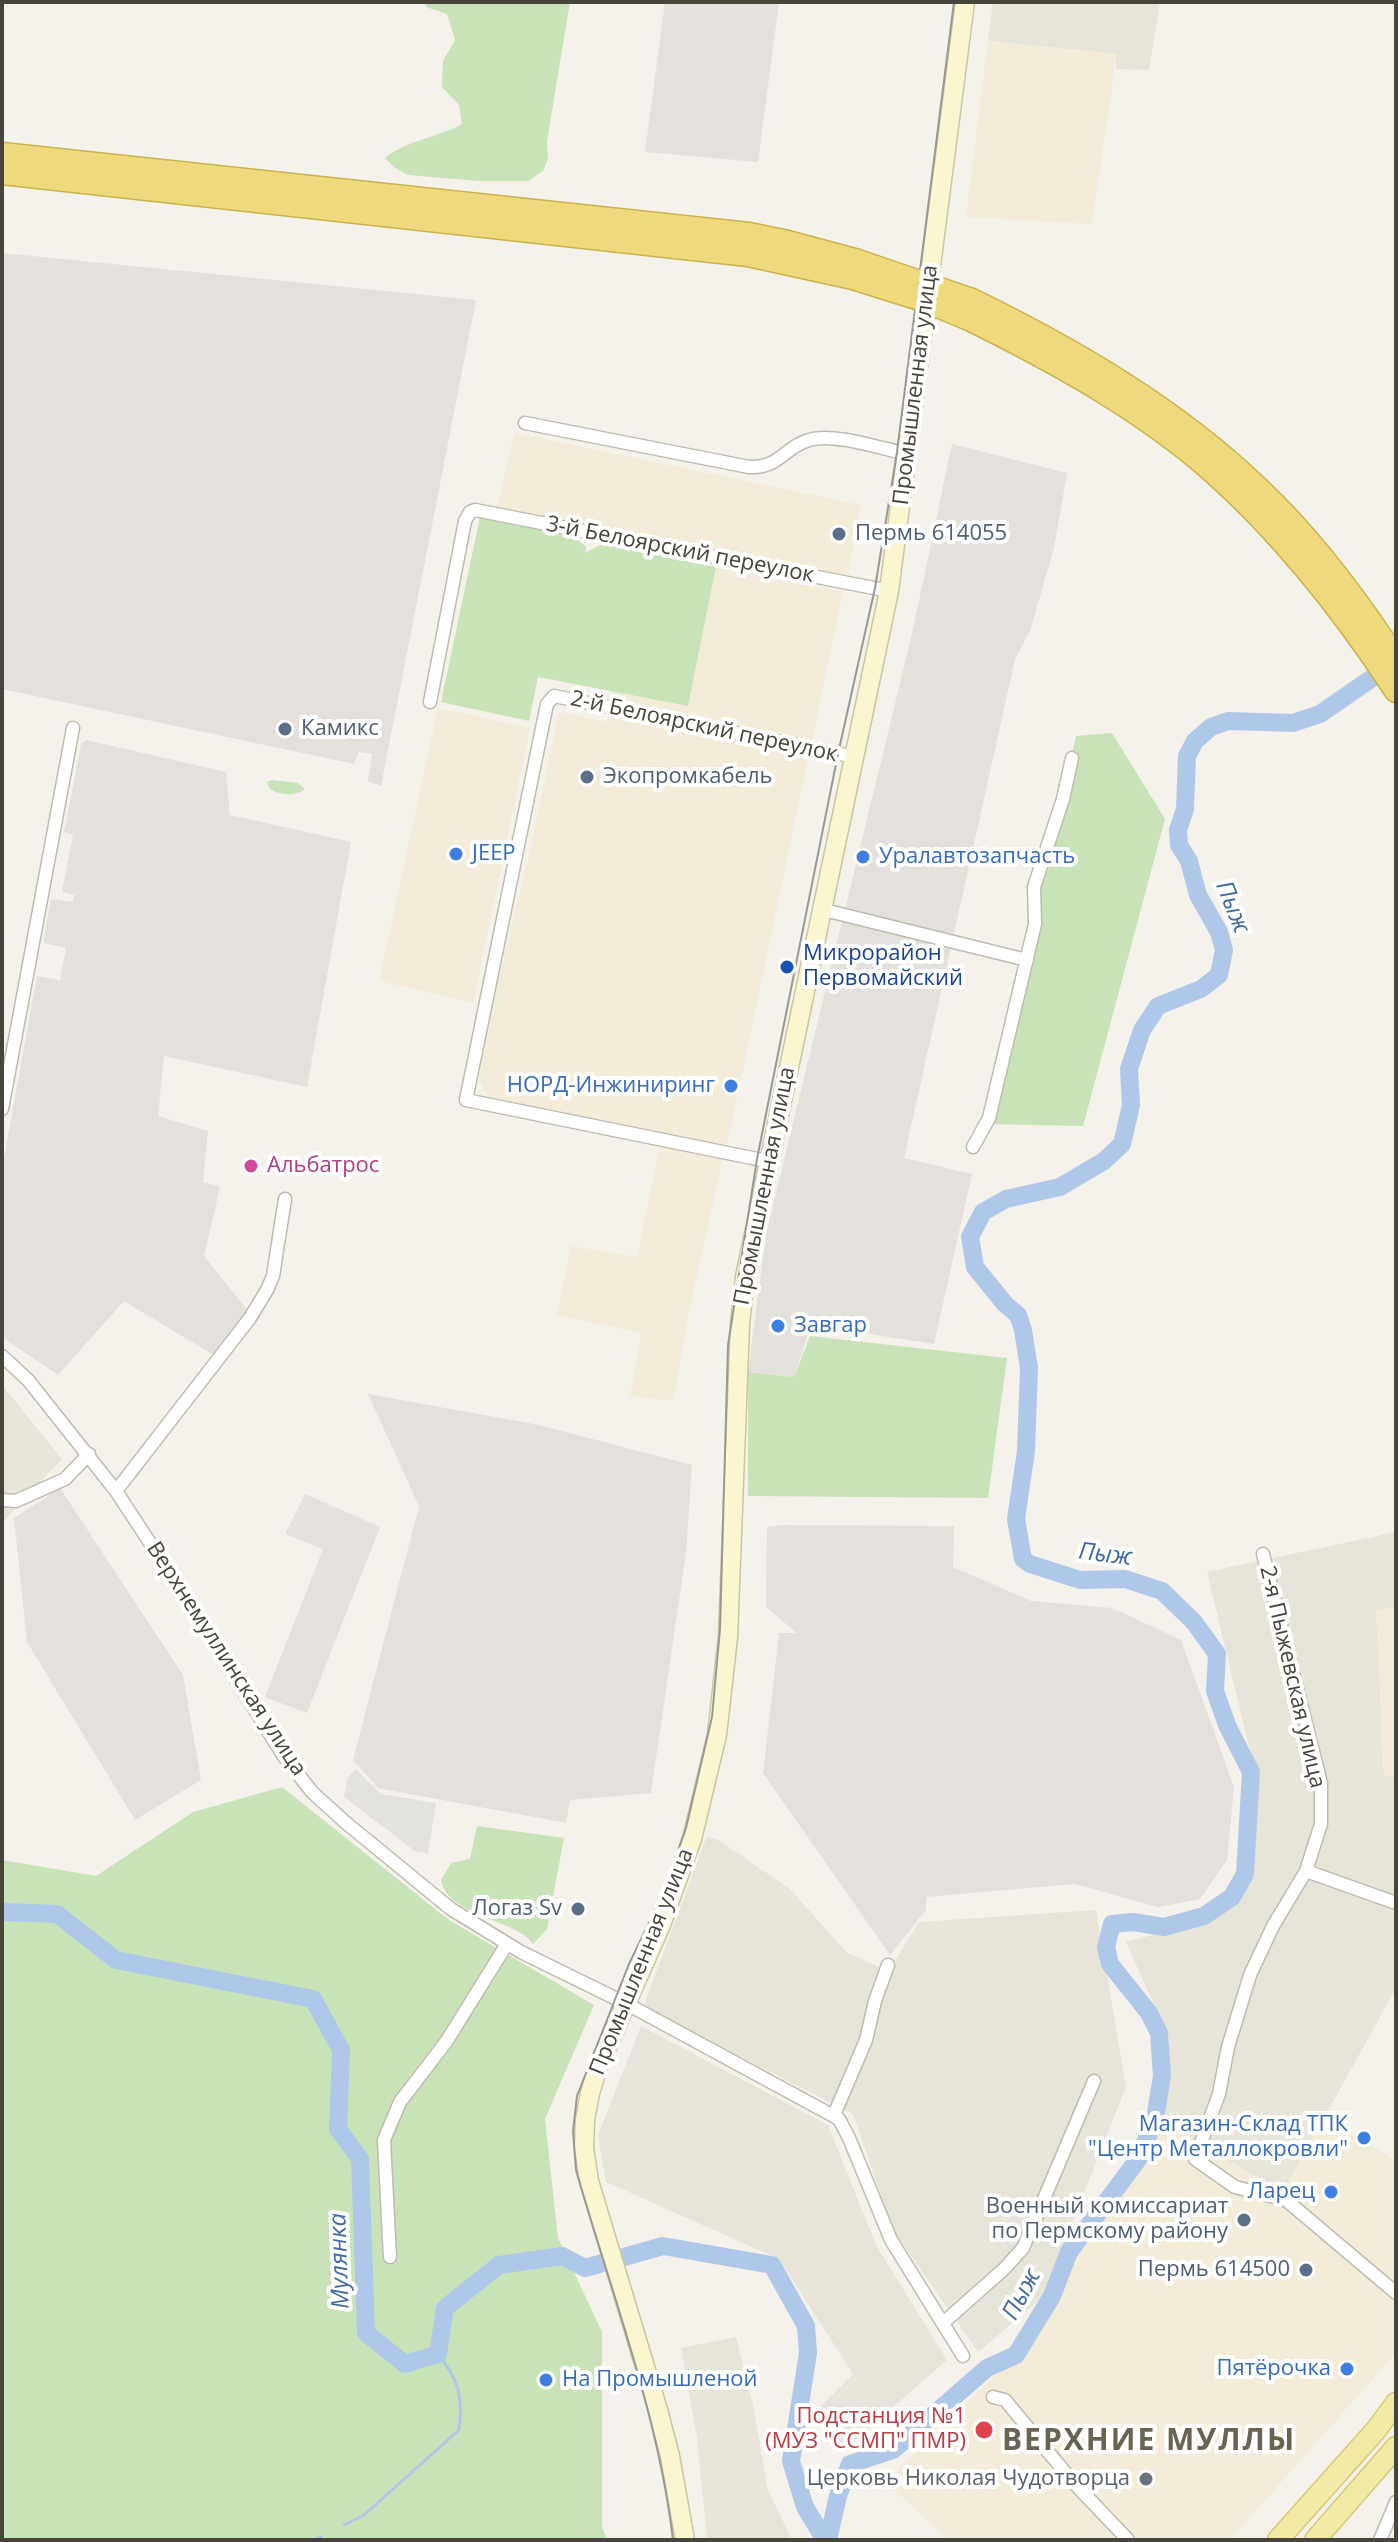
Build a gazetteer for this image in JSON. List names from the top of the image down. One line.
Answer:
{"streets":{"street":["Промышленная улица","3-й Белоярский переулок","2-й Белоярский переулок","Верхнемуллинская улица","2-я Пыжевская улица"]},"crossings":[["Промышленная улица","3-й Белоярский переулок"],["Промышленная улица","2-й Белоярский переулок"],["Промышленная улица","Верхнемуллинская улица"]],"districts":["ВЕРХНИЕ МУЛЛЫ"],"water":["Пыж","Мулянка"],"places":["Пермь 614055","Камикс","Экопромкабель","JEEP","Уралавтозапчасть","Микрорайон Первомайский","НОРД-Инжиниринг","Альбатрос","Завгар","Логаз Sv","Магазин-Склад ТПК \"Центр Металлокровли\"","Ларец","Военный комиссариат по Пермскому району","Пермь 614500","Пятёрочка","На Промышленой","Подстанция №1 (МУЗ \"ССМП\" ПМР)","Церковь Николая Чудотворца"]}
